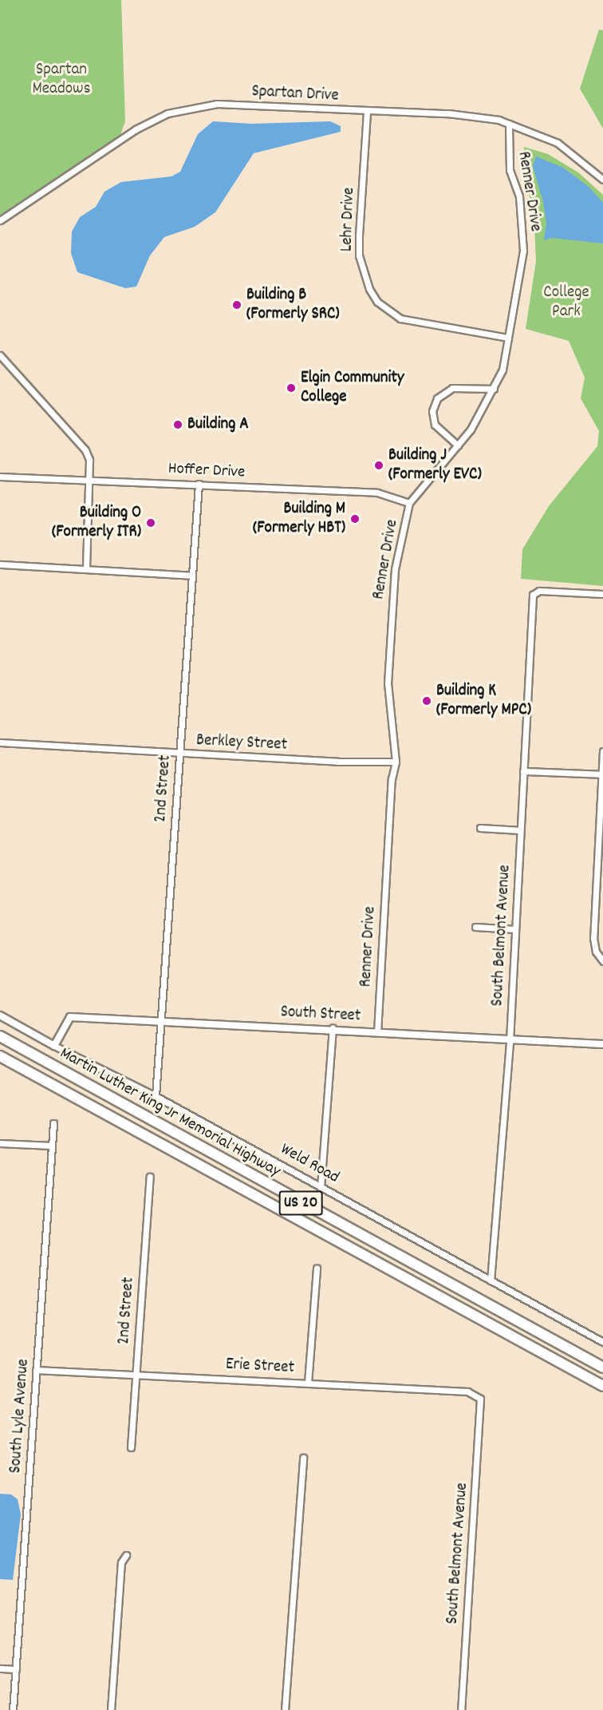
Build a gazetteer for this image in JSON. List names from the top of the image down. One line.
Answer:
{"streets":{"highway":["Martin Luther King Jr Memorial Highway","US 20"],"street":["Spartan Drive","Renner Drive","Lehr Drive","Hoffer Drive","Berkley Street","2nd Street","South Belmont Avenue","South Street","Weld Road","Erie Street","South Lyle Avenue"]},"crossings":[["Spartan Drive","Renner Drive"],["Spartan Drive","Lehr Drive"],["Renner Drive","Lehr Drive"],["Renner Drive","Hoffer Drive"],["Renner Drive","Berkley Street"],["Renner Drive","South Street"],["Hoffer Drive","2nd Street"],["Berkley Street","2nd Street"],["2nd Street","South Street"],["2nd Street","Weld Road"],["2nd Street","Erie Street"],["South Belmont Avenue","South Street"],["South Belmont Avenue","Weld Road"],["South Belmont Avenue","Erie Street"],["South Street","Weld Road"],["Erie Street","South Lyle Avenue"]],"parks":["Spartan Meadows","College Park"],"places":["Building B (Formerly SRC)","Elgin Community College","Building A","Building J (Formerly EVC)","Building M (Formerly HBT)","Building O (Formerly ITR)","Building K (Formerly MPC)"]}
